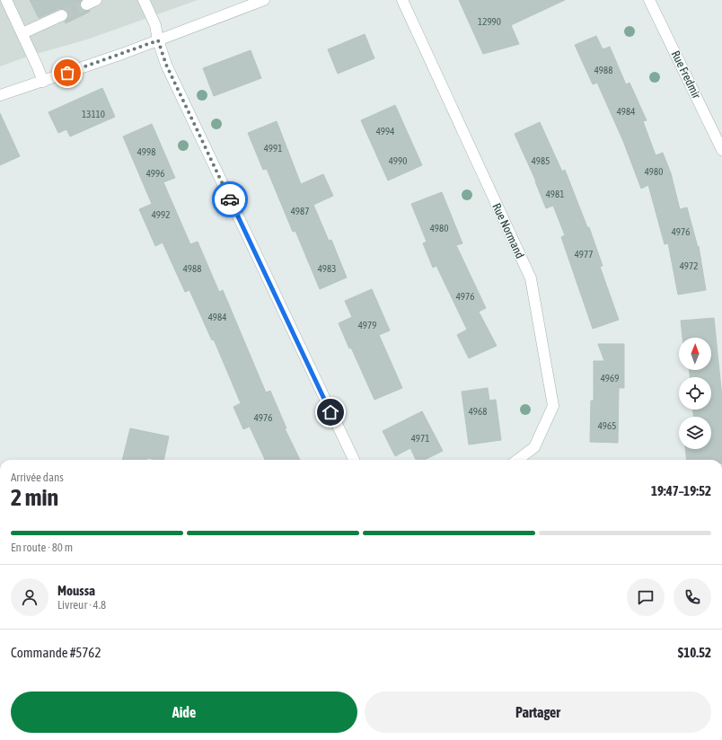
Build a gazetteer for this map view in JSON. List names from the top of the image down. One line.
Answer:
{"streets":{"street":["Rue Fredmir","Rue Normand"]},"house_numbers":["12990","4988","4984","13110","4994","4991","4998","4990","4985","4980","4996","4981","4987","4992","4980","4976","4977","4972","4988","4983","4976","4984","4979","4969","4968","4976","4965","4971"],"north":"top","page":{"heading":["2 min","Arrivée dans","19:47–19:52"],"panel":["Moussa","Livreur · 4.8","Commande #5762","$10.52"],"bar":"En route · 80 m","buttons":["Aide","Partager"]}}
